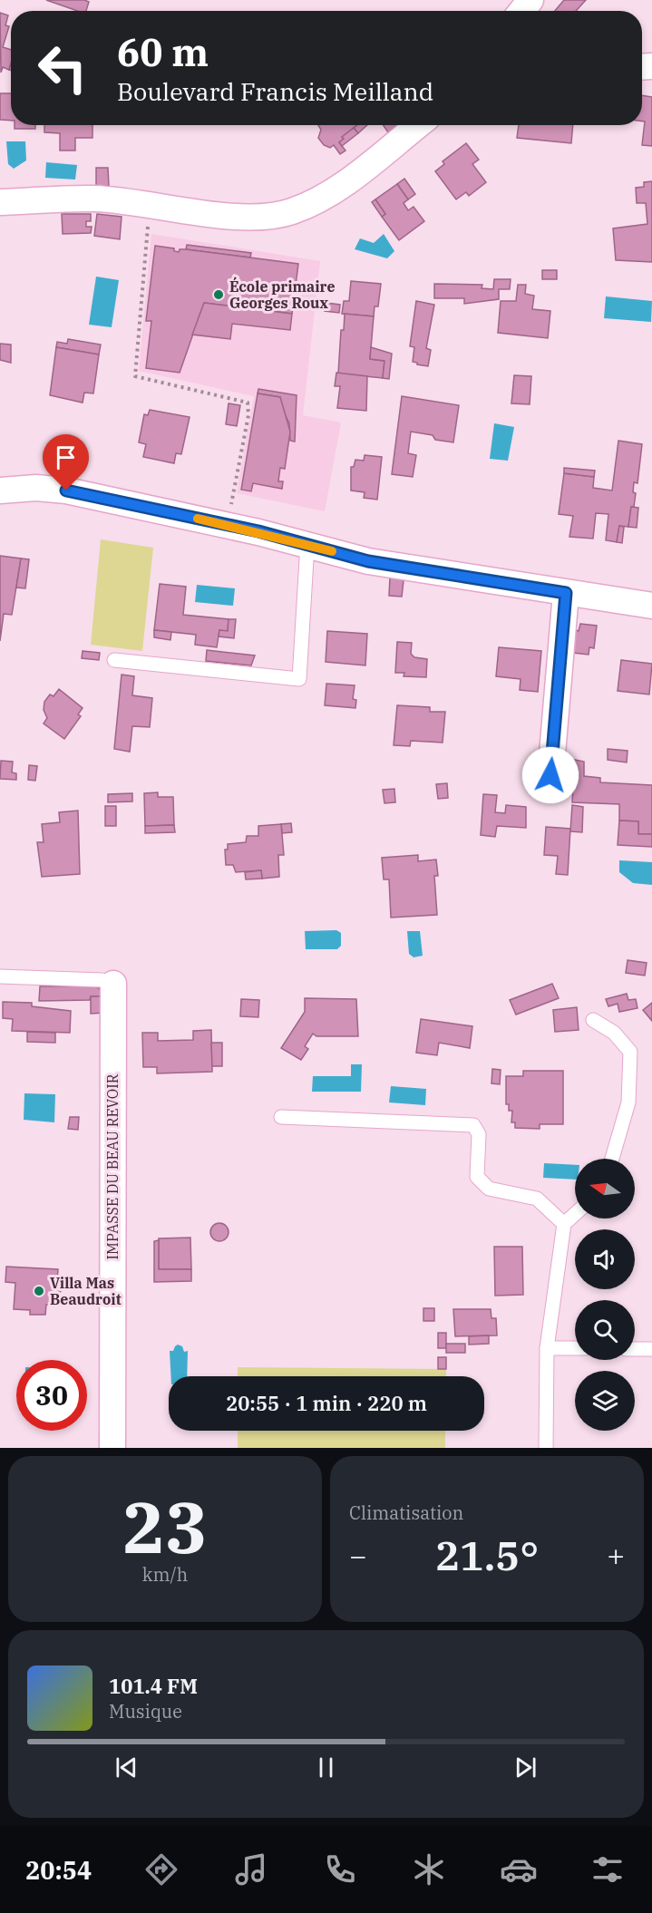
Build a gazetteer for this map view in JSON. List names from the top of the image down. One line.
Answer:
{"streets":{"street":["IMPASSE DU BEAU REVOIR"]},"places":["École primaire Georges Roux","Villa Mas Beaudroit"],"north":"left","page":{"turn":["60 m","Boulevard Francis Meilland"],"limit":"30","trip":"20:55 · 1 min · 220 m","tile":[["23","km/h"],"Climatisation"],"heat":["−","21.5°","+"],"song":["101.4 FM","Musique"],"tabs":"20:54"}}
